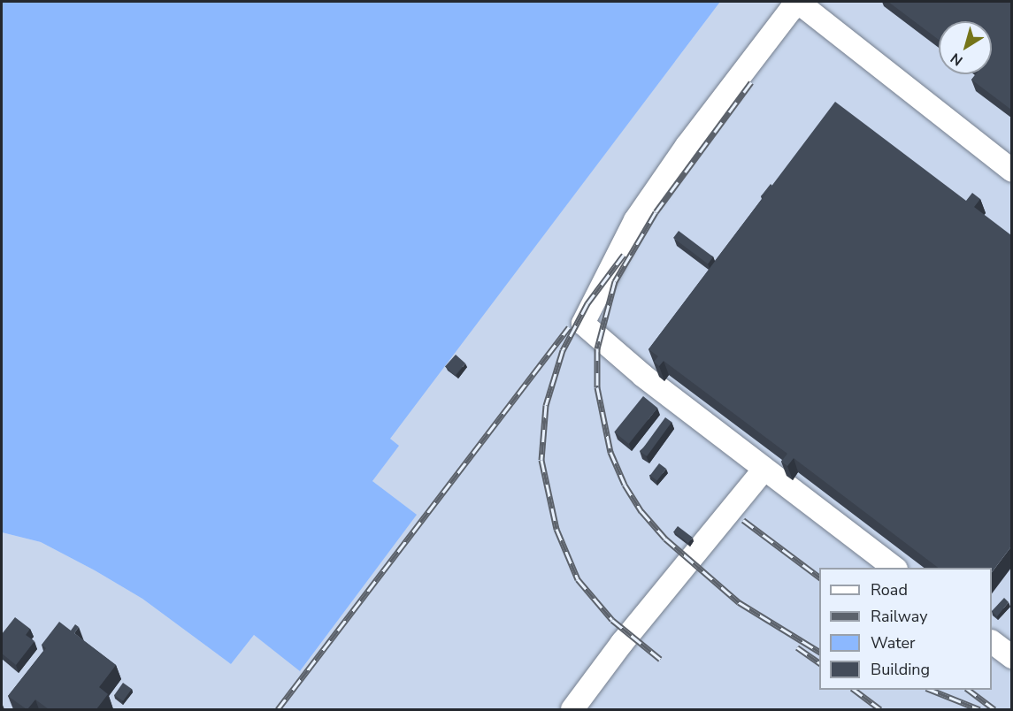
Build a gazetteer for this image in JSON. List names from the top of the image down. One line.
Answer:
{"legend":["Road","Railway","Water","Building"],"north":"bottom left"}
